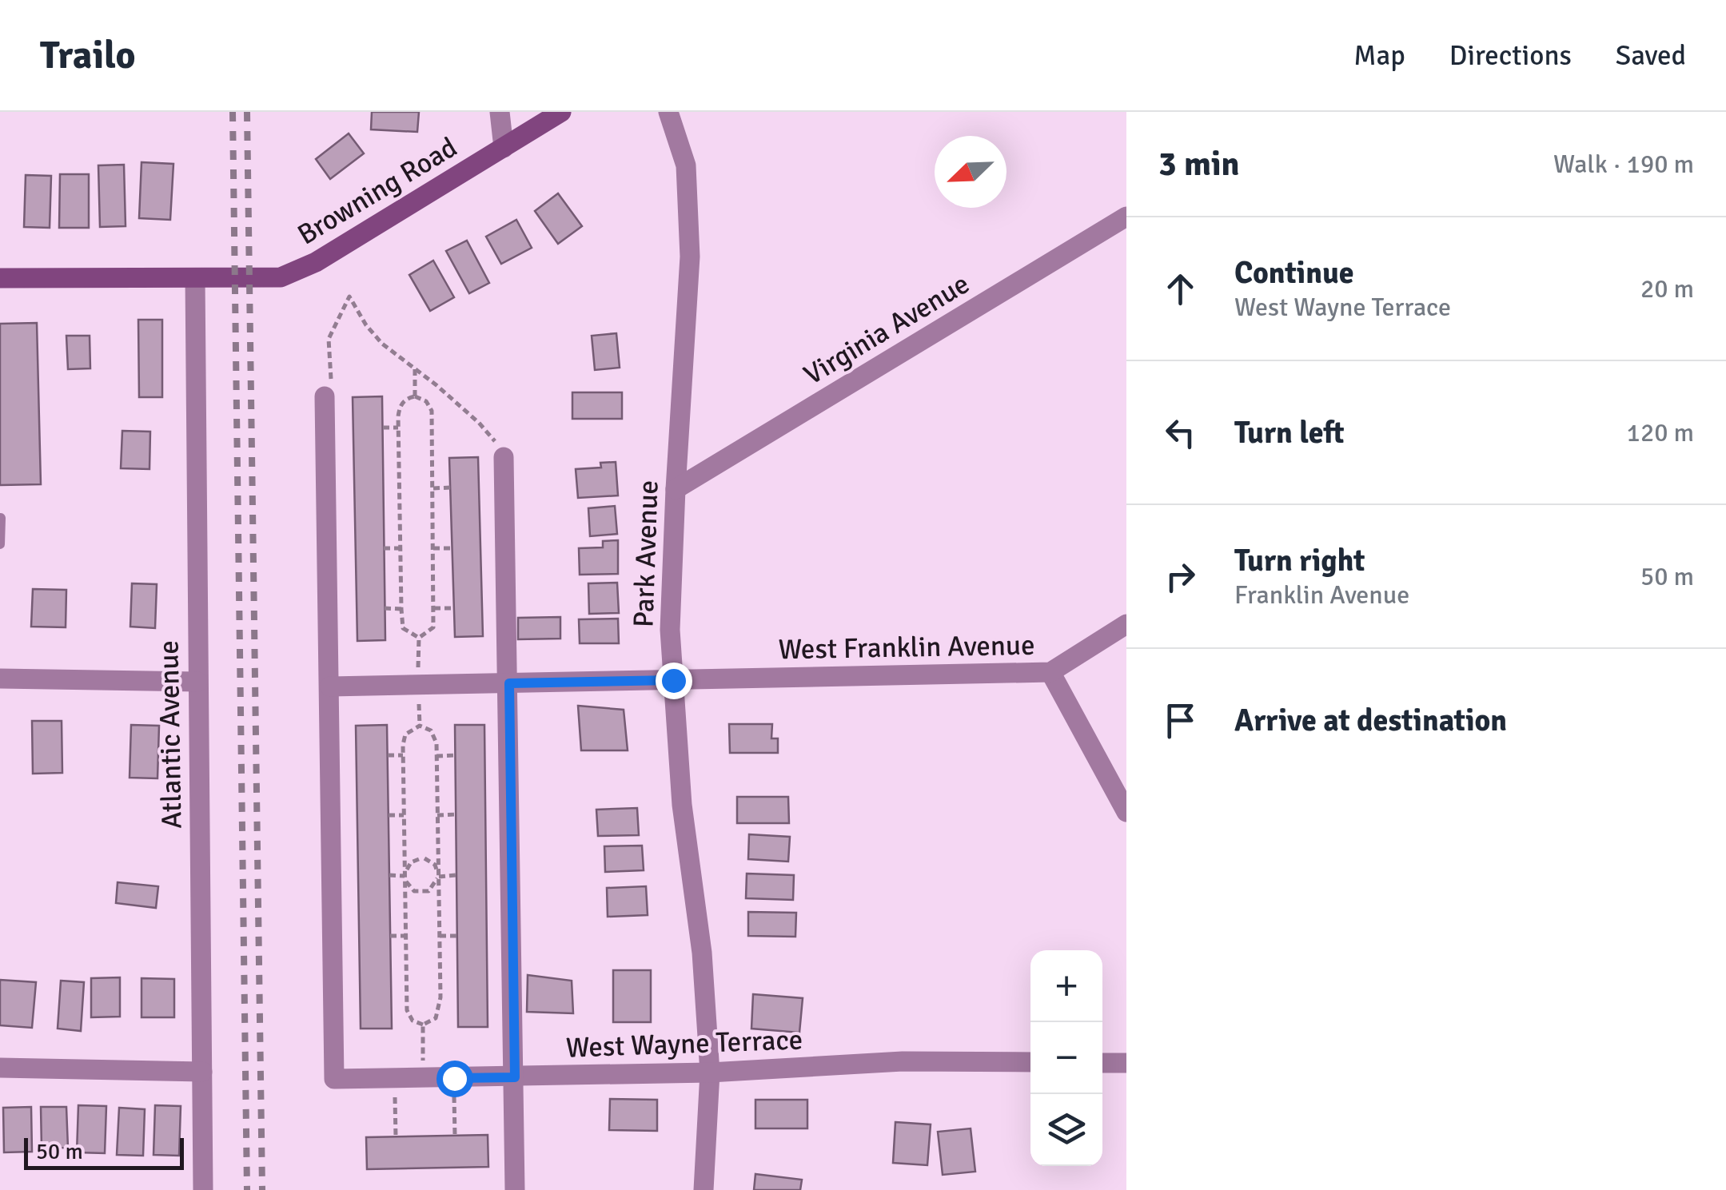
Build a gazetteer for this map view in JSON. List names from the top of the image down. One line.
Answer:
{"streets":{"street":["Browning Road","Virginia Avenue","Park Avenue","West Franklin Avenue","Atlantic Avenue","West Wayne Terrace"]},"crossings":[["Browning Road","Atlantic Avenue"],["Virginia Avenue","Park Avenue"],["Park Avenue","West Franklin Avenue"],["Park Avenue","West Wayne Terrace"],["West Franklin Avenue","West Wayne Terrace"]],"scale_bar":"50 m","north":"bottom left","page":{"header":"Trailo","nav":["Map","Directions","Saved"],"heading":["3 min","Walk · 190 m"],"list":[["Continue","West Wayne Terrace","20 m"],["Turn left","120 m"],["Turn right","Franklin Avenue","50 m"],"Arrive at destination"],"map_buttons":["+","−"],"scale":"50 m"}}
